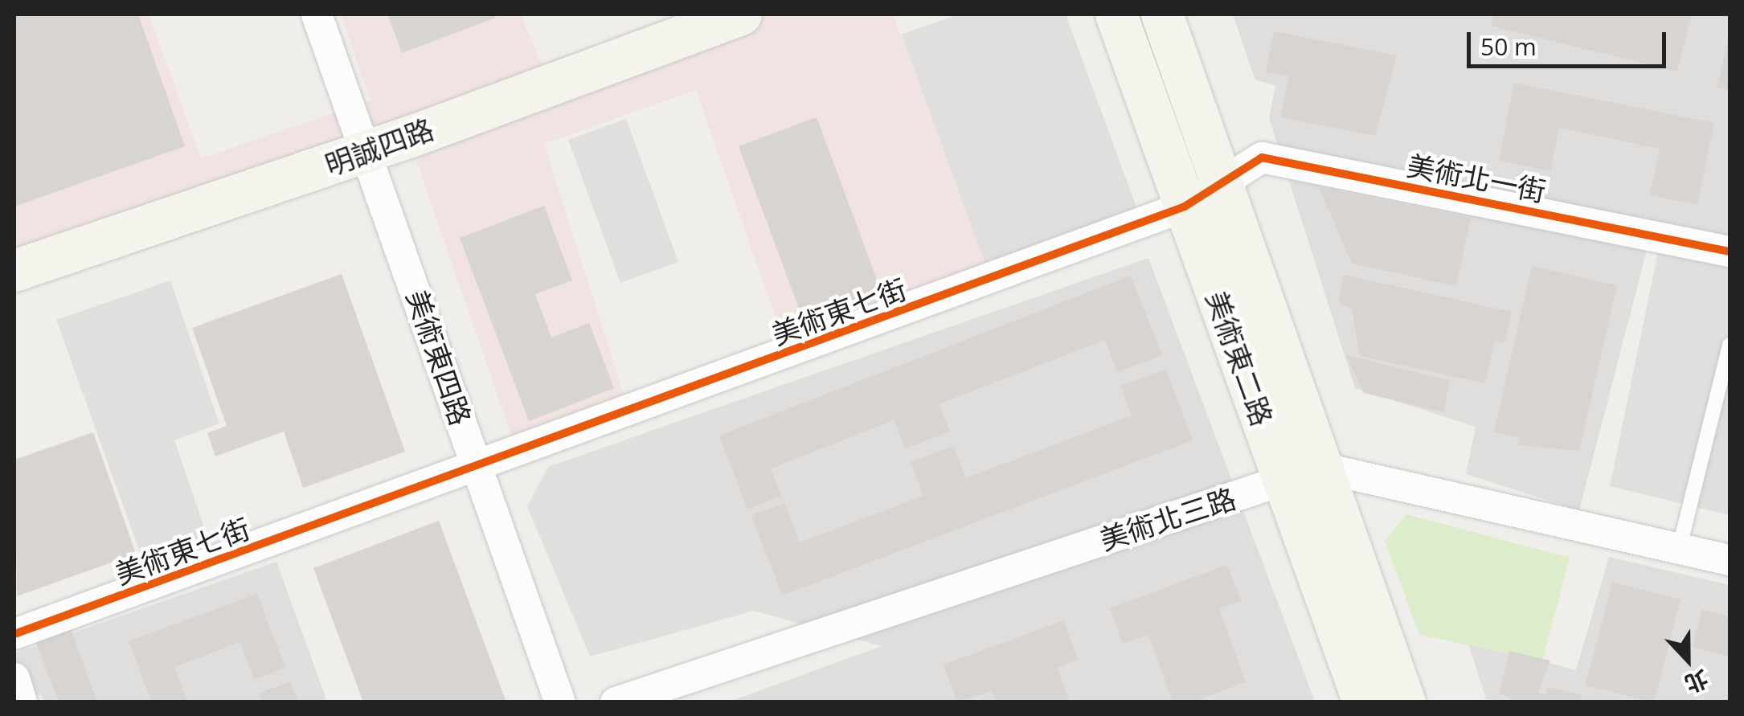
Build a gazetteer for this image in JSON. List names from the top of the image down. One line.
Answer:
{"streets":{"street":["明誠四路","美術北一街","美術東七街","美術東四路","美術東二路","美術北三路"]},"crossings":[["明誠四路","美術東四路"],["美術北一街","美術東七街"],["美術北一街","美術東二路"],["美術東七街","美術東四路"],["美術東七街","美術東二路"],["美術東二路","美術北三路"]],"scale_bar":"50 m","north":"bottom"}
